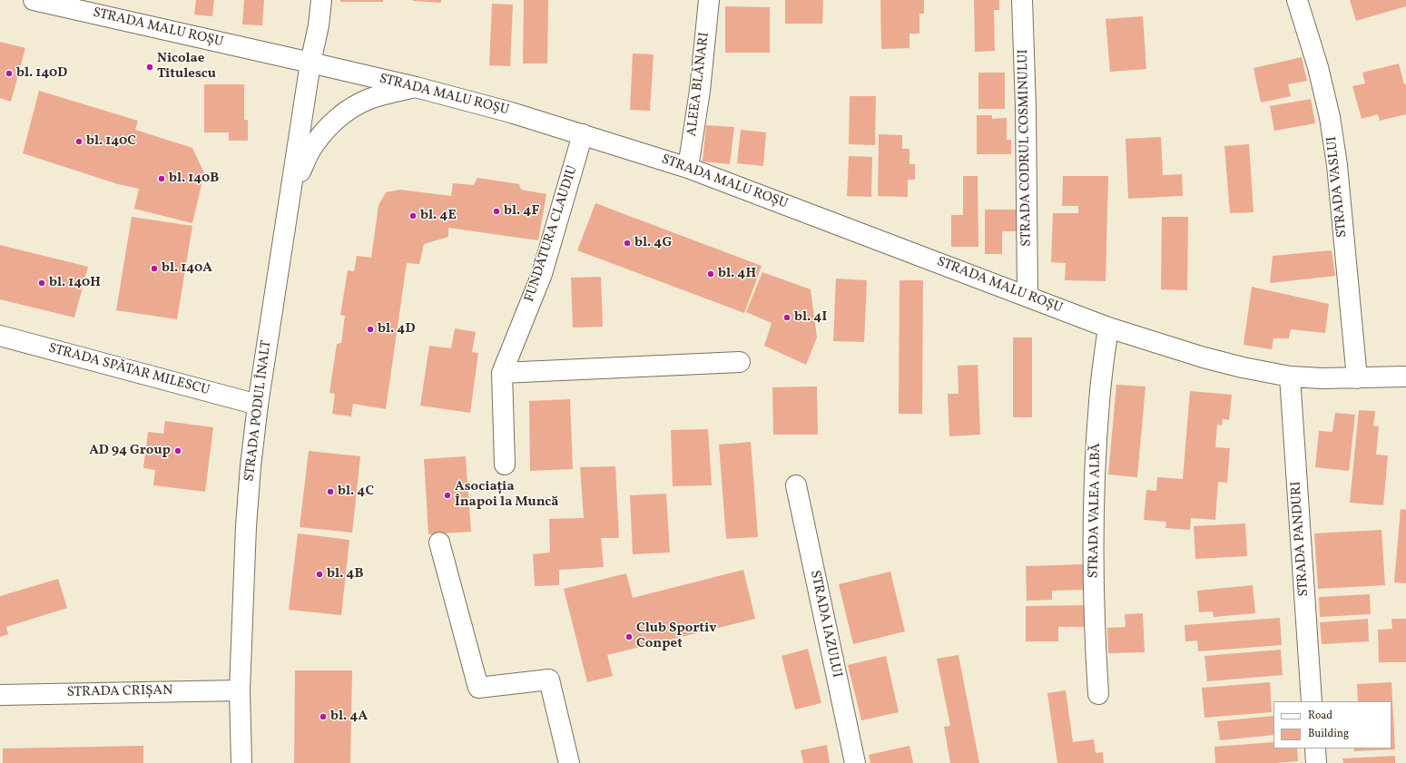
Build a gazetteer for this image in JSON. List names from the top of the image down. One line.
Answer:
{"streets":{"street":["STRADA MALU ROȘU","ALEEA BLĂNARI","STRADA CODRUL COSMINULUI","STRADA VASLUI","FUNDĂTURA CLAUDIU","STRADA SPĂTAR MILESCU","STRADA PODUL ÎNALT","STRADA VALEA ALBĂ","STRADA PANDURI","STRADA IAZULUI","STRADA CRIȘAN"]},"crossings":[["STRADA MALU ROȘU","ALEEA BLĂNARI"],["STRADA MALU ROȘU","STRADA CODRUL COSMINULUI"],["STRADA MALU ROȘU","STRADA VASLUI"],["STRADA MALU ROȘU","FUNDĂTURA CLAUDIU"],["STRADA MALU ROȘU","STRADA PODUL ÎNALT"],["STRADA MALU ROȘU","STRADA VALEA ALBĂ"],["STRADA MALU ROȘU","STRADA PANDURI"],["STRADA SPĂTAR MILESCU","STRADA PODUL ÎNALT"],["STRADA PODUL ÎNALT","STRADA CRIȘAN"]],"places":["Nicolae Titulescu","bl. 140D","bl. 140C","bl. 140B","bl. 4F","bl. 4E","bl. 4G","bl. 140A","bl. 4H","bl. 140H","bl. 4I","bl. 4D","AD 94 Group","bl. 4C","Asociația Înapoi la Muncă","bl. 4B","Club Sportiv Conpet","bl. 4A"],"legend":["Road","Building"]}
